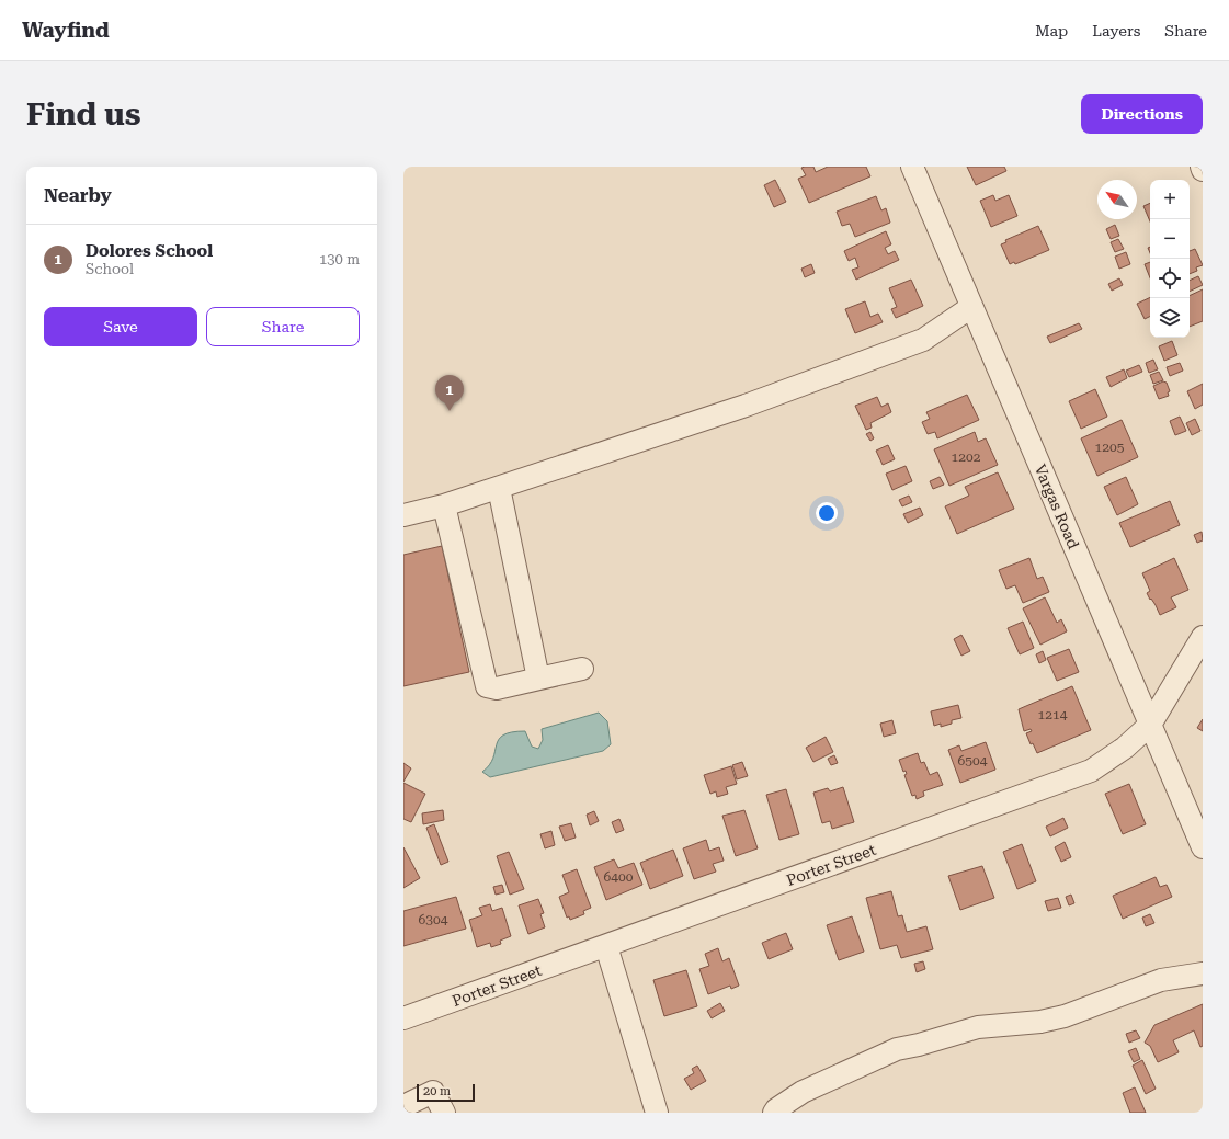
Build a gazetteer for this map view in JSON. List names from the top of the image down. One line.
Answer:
{"streets":{"street":["Vargas Road","Porter Street"]},"crossings":[["Vargas Road","Porter Street"]],"house_numbers":["1205","1202","1214","6504","6400","6304"],"scale_bar":"20 m","north":"top left","page":{"header":"Wayfind","nav":["Map","Layers","Share"],"buttons":["Directions",["Save","Share"]],"title":"Find us","heading":"Nearby","map_buttons":["+","−"],"list":[{"mark":"1","name":"Dolores School","note":"School","value":"130 m"}],"pins":"1","scale":"20 m"}}
